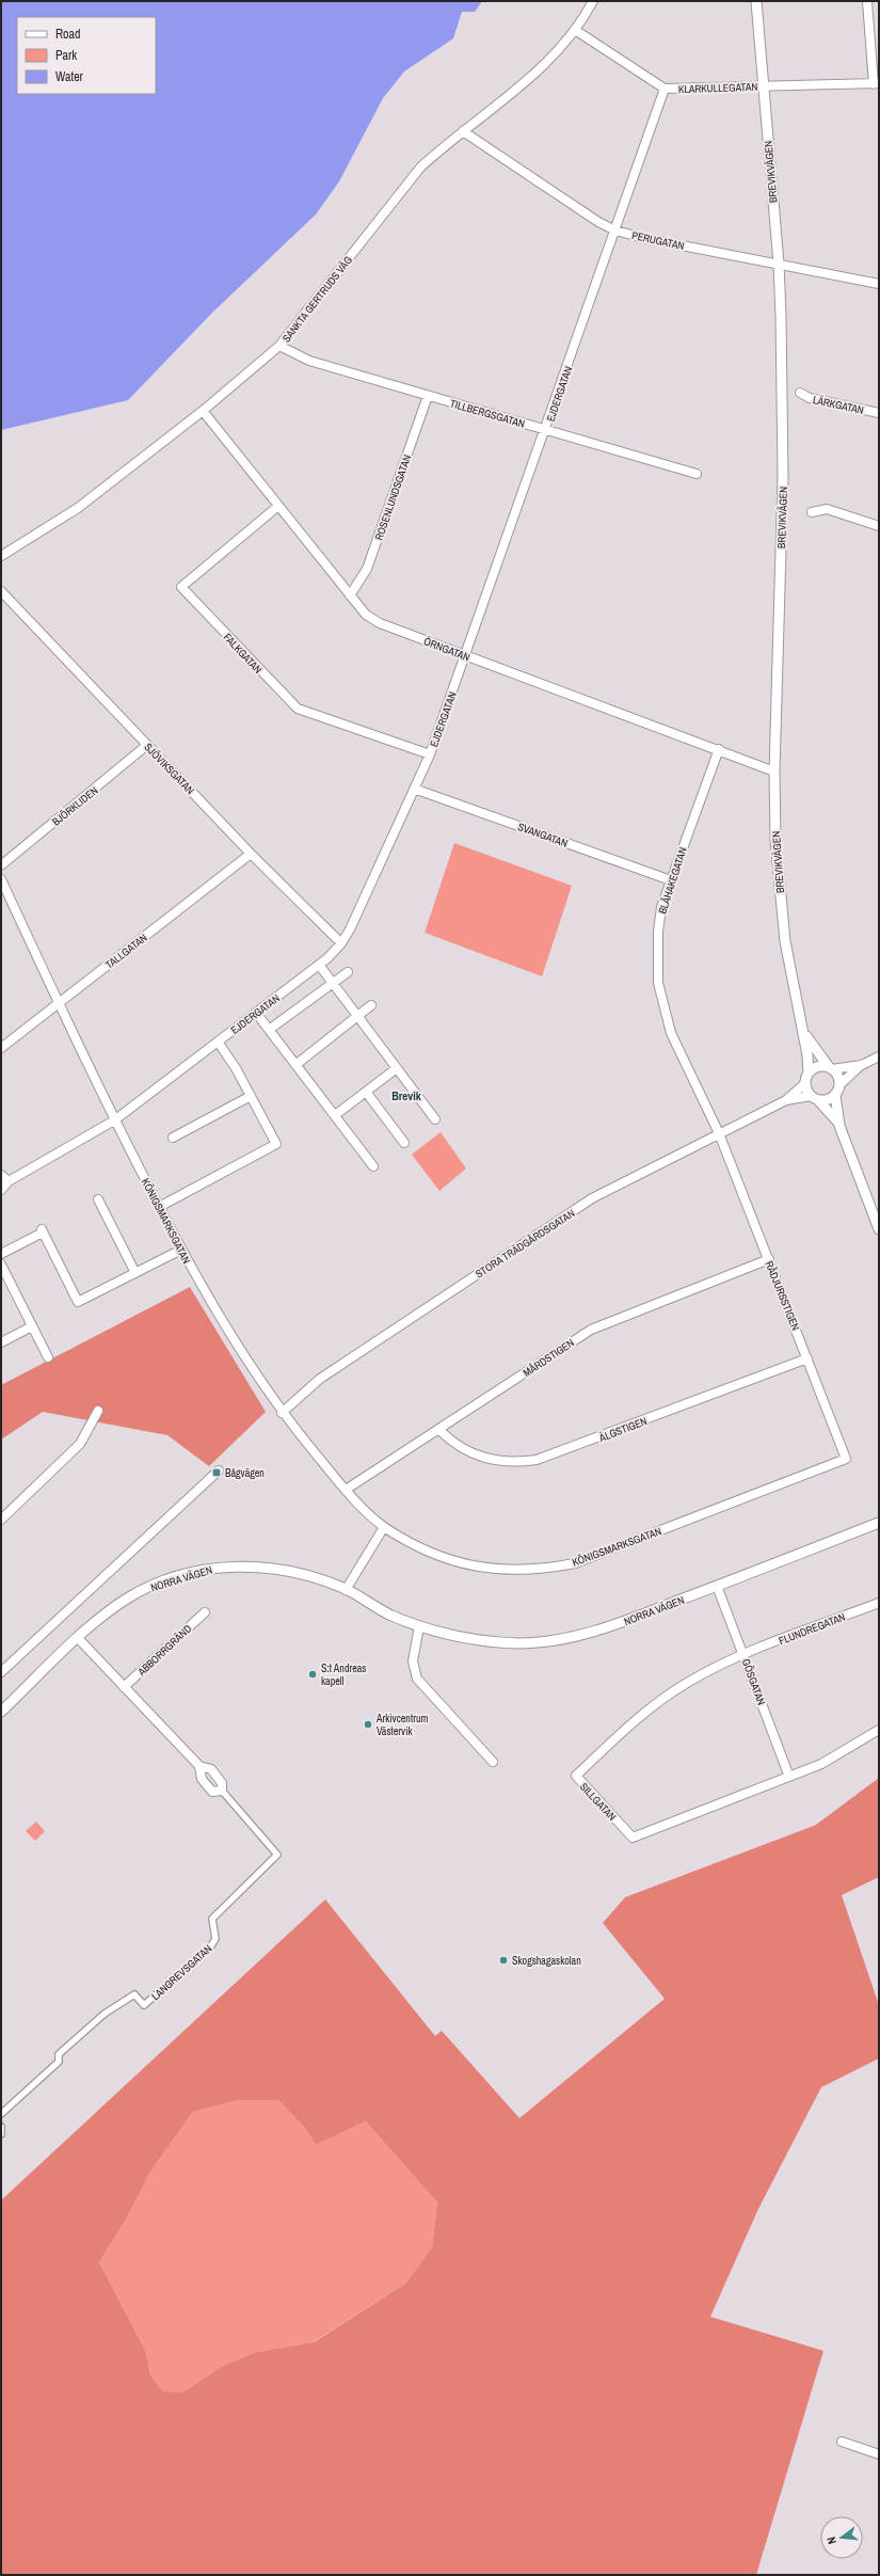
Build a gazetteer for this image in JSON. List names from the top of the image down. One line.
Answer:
{"streets":{"street":["KLARKULLEGATAN","BREVIKVÄGEN","PERUGATAN","SANKTA GERTRUDS VÄG","EJDERGATAN","LÄRKGATAN","TILLBERGSGATAN","ROSENLUNDSGATAN","ÖRNGATAN","FALKGATAN","SJÖVIKSGATAN","BJÖRKLIDEN","SVANGATAN","BLÅHAKEGATAN","TALLGATAN","KÖNIGSMARKSGATAN","STORA TRÄDGÅRDSGATAN","RÅDJURSSTIGEN","MÅRDSTIGEN","ÄLGSTIGEN","NORRA VÄGEN","FLUNDREGATAN","ABBORRGRÄND","GÖSGATAN","SILLGATAN","LANGREVSGATAN"]},"crossings":[["KLARKULLEGATAN","BREVIKVÄGEN"],["KLARKULLEGATAN","SANKTA GERTRUDS VÄG"],["KLARKULLEGATAN","EJDERGATAN"],["BREVIKVÄGEN","PERUGATAN"],["BREVIKVÄGEN","ÖRNGATAN"],["BREVIKVÄGEN","STORA TRÄDGÅRDSGATAN"],["PERUGATAN","SANKTA GERTRUDS VÄG"],["PERUGATAN","EJDERGATAN"],["SANKTA GERTRUDS VÄG","TILLBERGSGATAN"],["SANKTA GERTRUDS VÄG","ÖRNGATAN"],["EJDERGATAN","TILLBERGSGATAN"],["EJDERGATAN","ÖRNGATAN"],["EJDERGATAN","FALKGATAN"],["EJDERGATAN","SJÖVIKSGATAN"],["EJDERGATAN","SVANGATAN"],["EJDERGATAN","KÖNIGSMARKSGATAN"],["TILLBERGSGATAN","ROSENLUNDSGATAN"],["ROSENLUNDSGATAN","ÖRNGATAN"],["ÖRNGATAN","FALKGATAN"],["ÖRNGATAN","BLÅHAKEGATAN"],["SJÖVIKSGATAN","BJÖRKLIDEN"],["SJÖVIKSGATAN","TALLGATAN"],["SVANGATAN","BLÅHAKEGATAN"],["BLÅHAKEGATAN","STORA TRÄDGÅRDSGATAN"],["BLÅHAKEGATAN","RÅDJURSSTIGEN"],["TALLGATAN","KÖNIGSMARKSGATAN"],["KÖNIGSMARKSGATAN","STORA TRÄDGÅRDSGATAN"],["KÖNIGSMARKSGATAN","RÅDJURSSTIGEN"],["KÖNIGSMARKSGATAN","MÅRDSTIGEN"],["STORA TRÄDGÅRDSGATAN","RÅDJURSSTIGEN"],["RÅDJURSSTIGEN","MÅRDSTIGEN"],["RÅDJURSSTIGEN","ÄLGSTIGEN"],["MÅRDSTIGEN","ÄLGSTIGEN"],["NORRA VÄGEN","GÖSGATAN"],["FLUNDREGATAN","GÖSGATAN"],["FLUNDREGATAN","SILLGATAN"],["GÖSGATAN","SILLGATAN"]],"districts":["Brevik"],"places":{"transit":["Bågvägen"],"other":["S:t Andreas kapell","Arkivcentrum Västervik","Skogshagaskolan"]},"legend":["Road","Park","Water"],"north":"left"}
